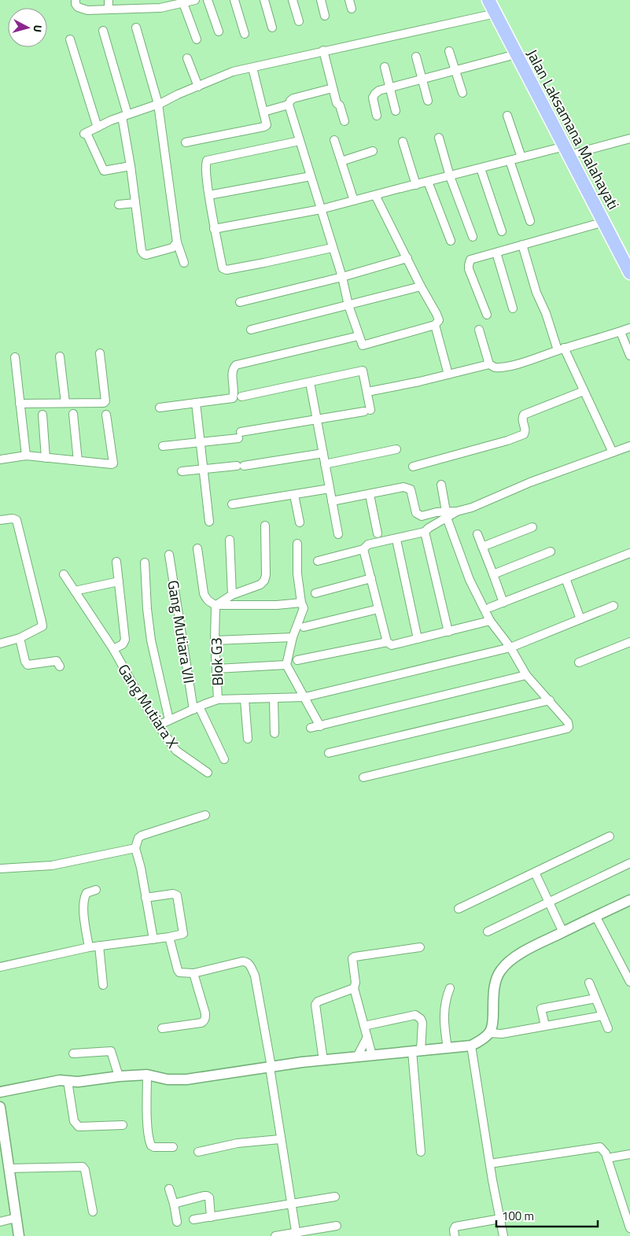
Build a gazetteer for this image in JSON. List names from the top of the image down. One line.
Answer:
{"streets":{"highway":["Jalan Laksamana Malahayati"],"street":["Gang Mutiara VII","Blok G3","Gang Mutiara X"]},"crossings":[["Gang Mutiara VII","Blok G3"],["Blok G3","Gang Mutiara X"]],"scale_bar":"100 m","north":"right"}
